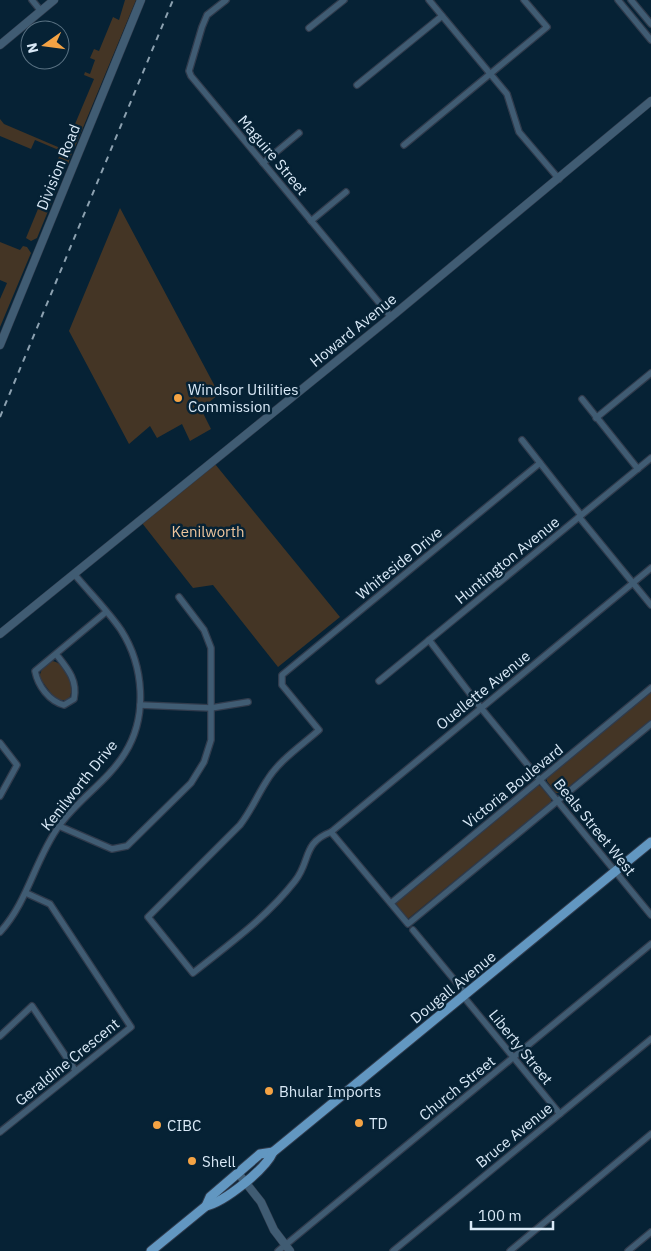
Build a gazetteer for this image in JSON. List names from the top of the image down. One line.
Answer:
{"streets":{"main road":["Dougall Avenue"],"street":["Maguire Street","Division Road","Howard Avenue","Huntington Avenue","Whiteside Drive","Ouellette Avenue","Kenilworth Drive","Victoria Boulevard","Beals Street West","Liberty Street","Geraldine Crescent","Church Street","Bruce Avenue"]},"crossings":[["Maguire Street","Howard Avenue"],["Howard Avenue","Kenilworth Drive"],["Huntington Avenue","Beals Street West"],["Whiteside Drive","Ouellette Avenue"],["Ouellette Avenue","Beals Street West"],["Ouellette Avenue","Liberty Street"],["Kenilworth Drive","Geraldine Crescent"],["Victoria Boulevard","Beals Street West"],["Victoria Boulevard","Liberty Street"],["Beals Street West","Dougall Avenue"],["Dougall Avenue","Liberty Street"],["Liberty Street","Church Street"],["Liberty Street","Bruce Avenue"]],"parks":["Kenilworth"],"places":["Windsor Utilities Commission","Bhular Imports","TD","CIBC","Shell"],"scale_bar":"100 m","north":"left"}
